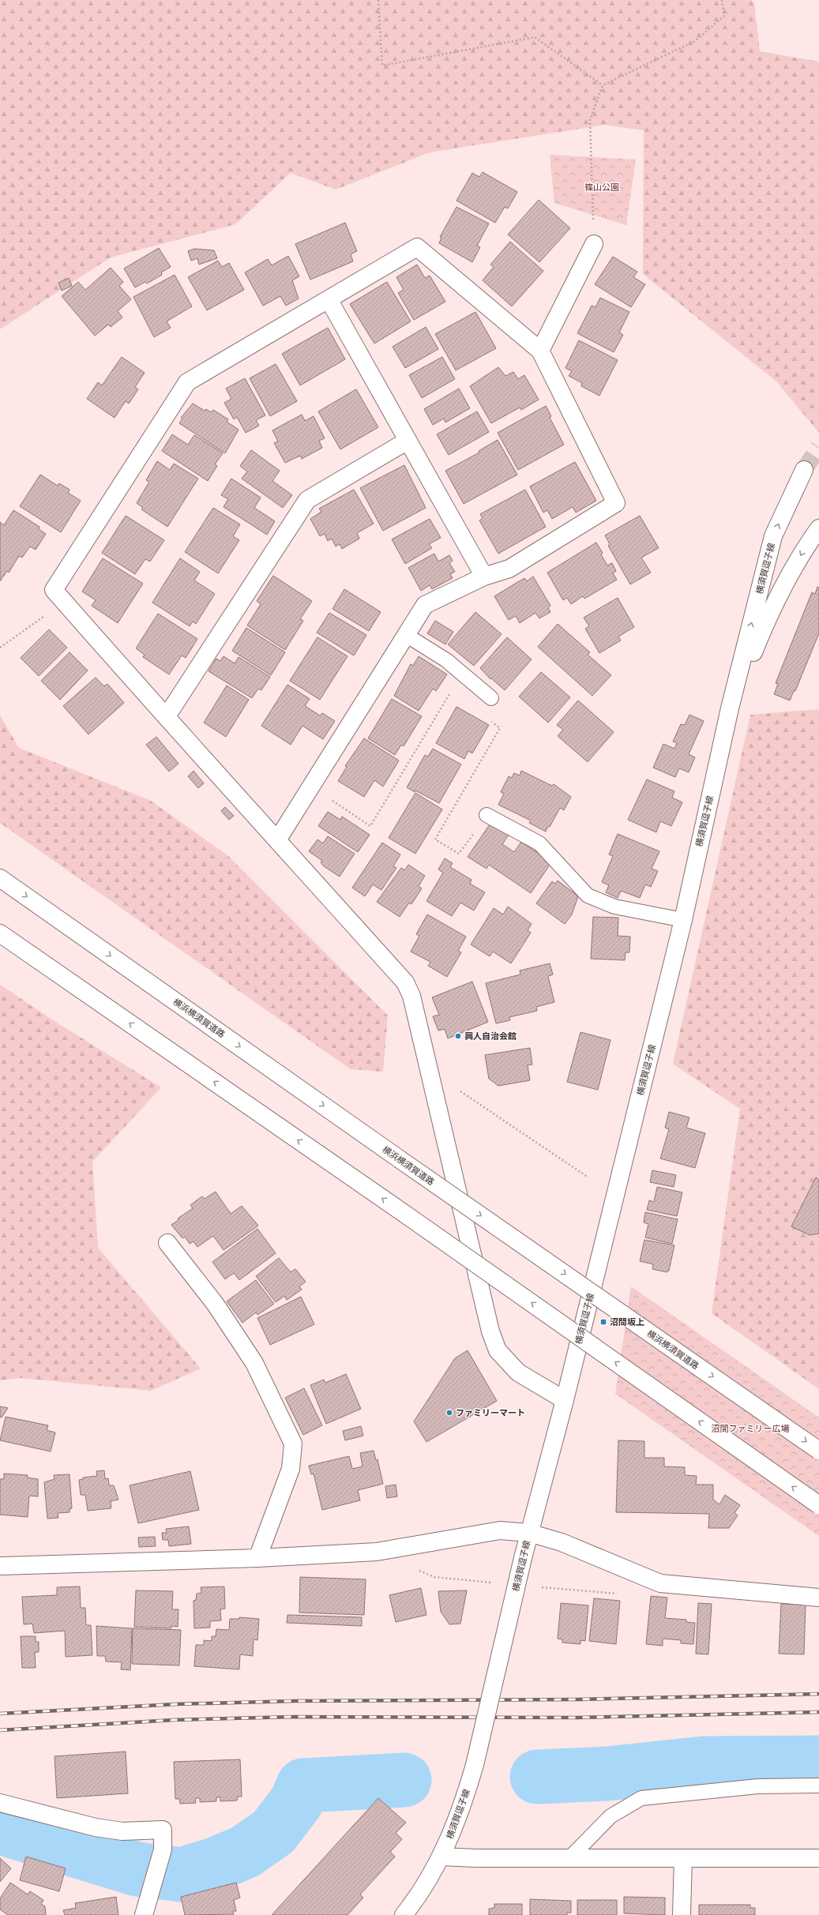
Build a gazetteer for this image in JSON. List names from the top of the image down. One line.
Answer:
{"streets":{"main road":["横須賀逗子線","横浜横須賀道路"]},"parks":["篠山公園","沼間ファミリー広場"],"places":{"other":["興人自治会館","ファミリーマート"],"transit":["沼間坂上"]}}
